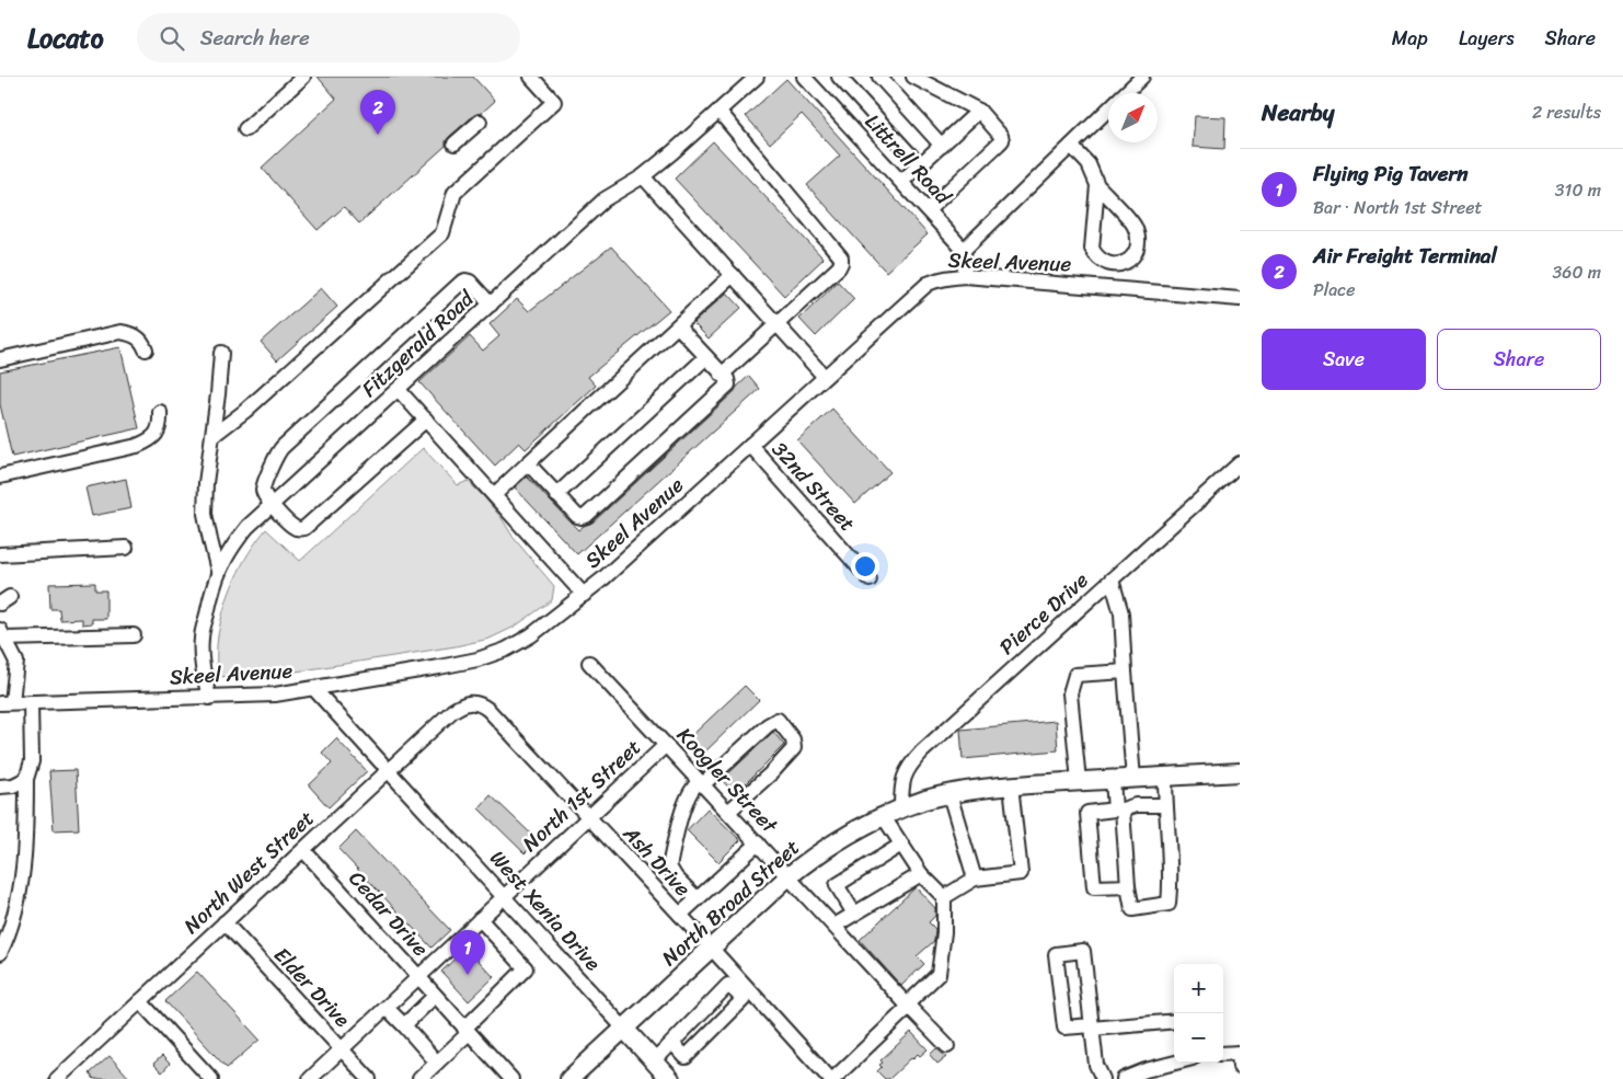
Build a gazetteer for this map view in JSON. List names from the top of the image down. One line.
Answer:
{"streets":{"main road":["North Broad Street","West Xenia Drive"],"street":["Littrell Road","Skeel Avenue","Fitzgerald Road","32nd Street","Pierce Drive","Koogler Street","North 1st Street","Ash Drive","North West Street","Cedar Drive","Elder Drive"]},"crossings":[["Skeel Avenue","Fitzgerald Road"],["Skeel Avenue","32nd Street"],["Skeel Avenue","West Xenia Drive"],["Pierce Drive","North Broad Street"],["Koogler Street","North 1st Street"],["Koogler Street","North Broad Street"],["North 1st Street","Ash Drive"],["North 1st Street","West Xenia Drive"],["North 1st Street","Cedar Drive"],["North 1st Street","Elder Drive"],["Ash Drive","North West Street"],["Ash Drive","North Broad Street"],["North West Street","West Xenia Drive"],["North West Street","Cedar Drive"],["North West Street","Elder Drive"],["North Broad Street","West Xenia Drive"]],"north":"top right","page":{"header":"Locato","search":"Search here","nav":["Map","Layers","Share"],"heading":["Nearby","2 results"],"pins":["2","1"],"list":[{"mark":"1","name":"Flying Pig Tavern","note":"Bar · North 1st Street","value":"310 m"},{"mark":"2","name":"Air Freight Terminal","note":"Place","value":"360 m"}],"buttons":["Save","Share"],"map_buttons":["+","−"]}}
